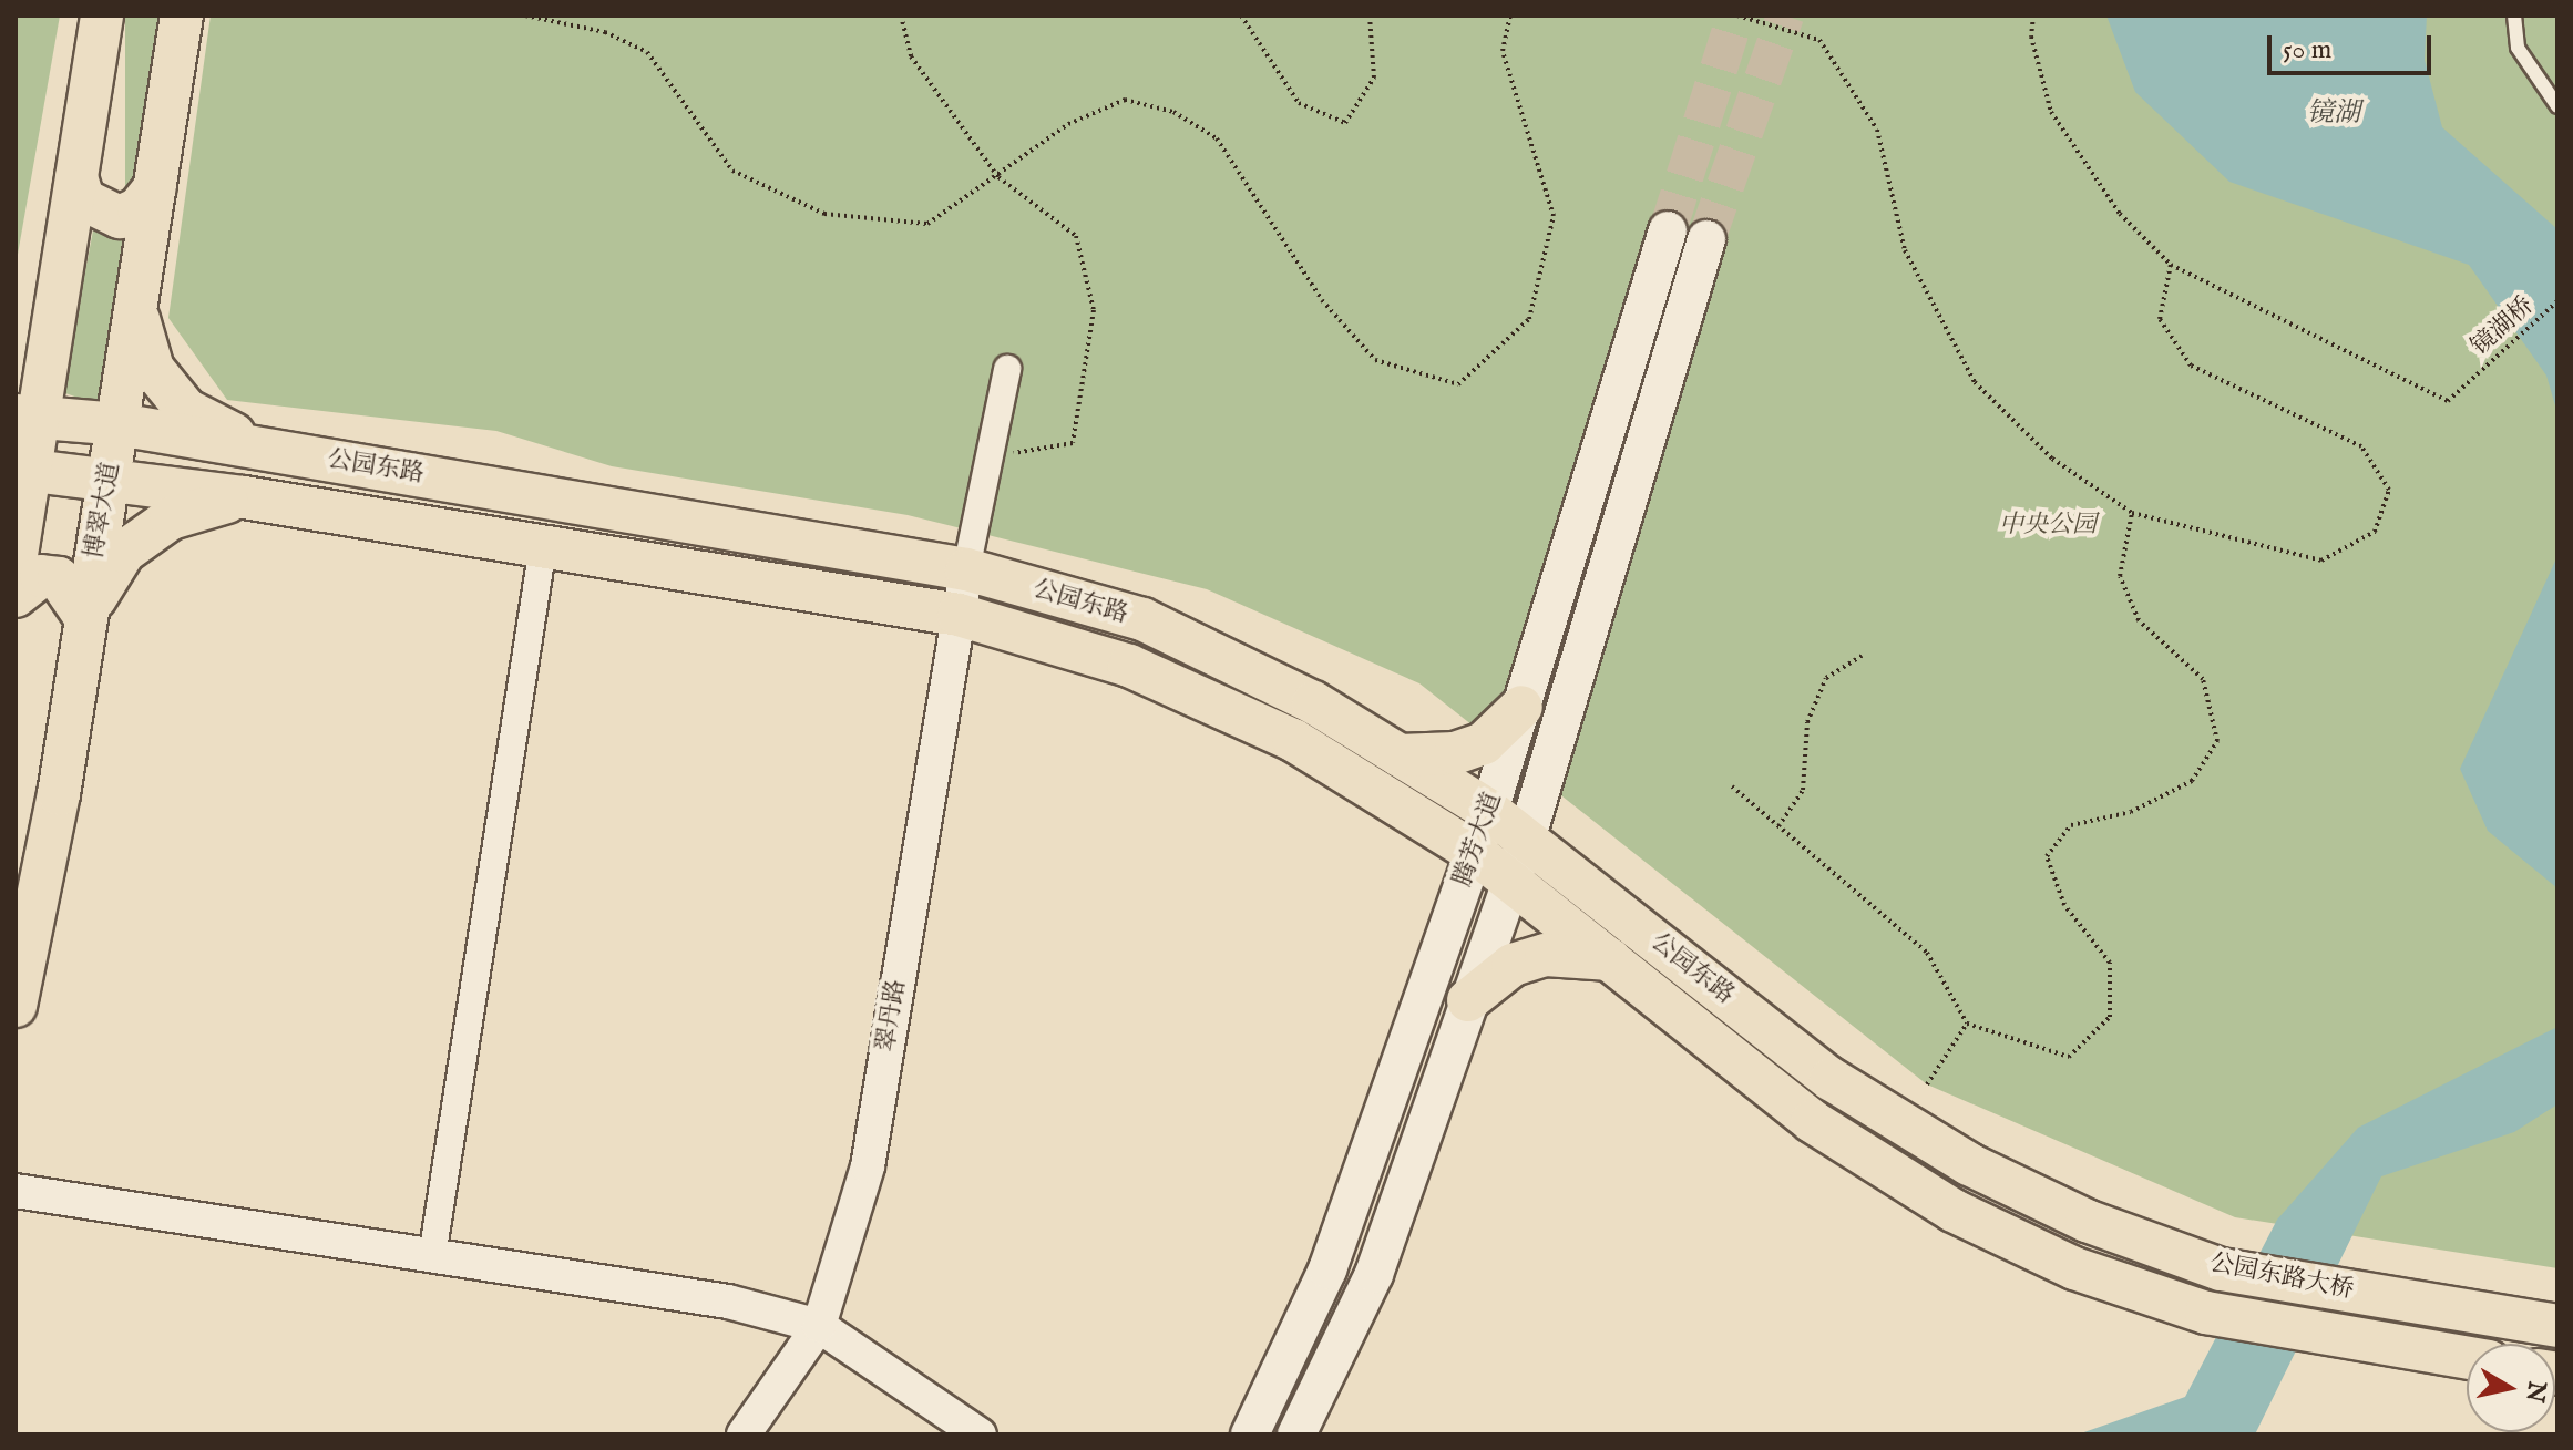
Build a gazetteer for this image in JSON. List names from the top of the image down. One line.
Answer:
{"streets":{"main road":["公园东路","博翠大道","腾芳大道","公园东路大桥"],"street":["翠丹路"],"path":["镜湖桥"]},"crossings":[["公园东路","博翠大道"],["公园东路","腾芳大道"],["公园东路","翠丹路"],["公园东路","公园东路大桥"]],"water":["镜湖"],"parks":["中央公园"],"scale_bar":"50 m","north":"right"}
